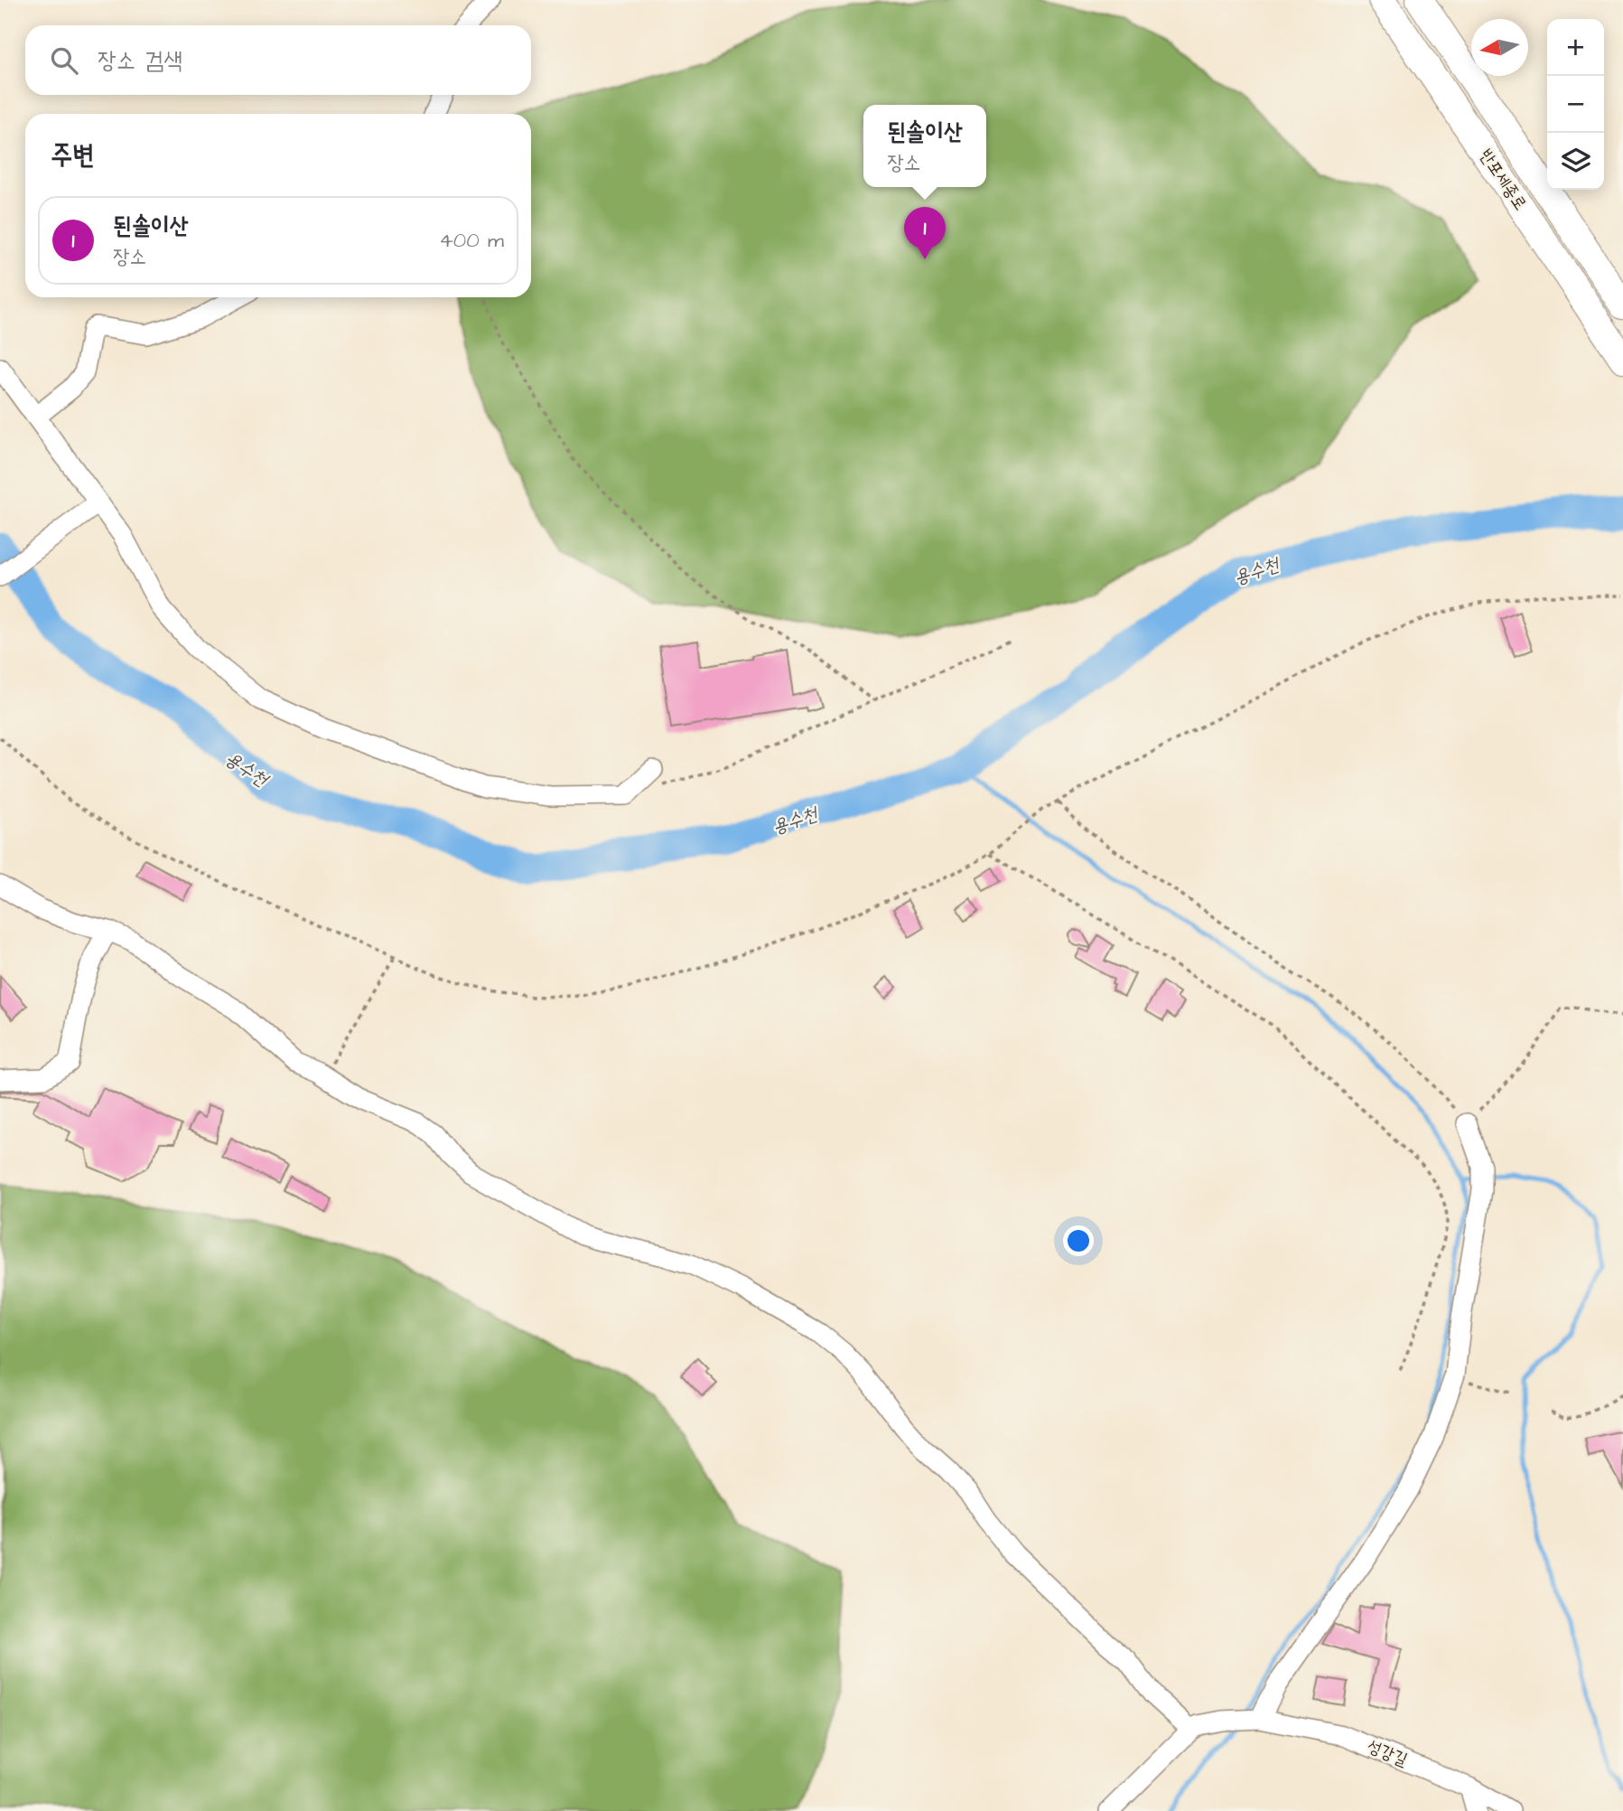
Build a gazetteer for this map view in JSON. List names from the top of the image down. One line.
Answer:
{"streets":{"highway":["반포세종로"],"street":["성강길"]},"water":["용수천"],"north":"left","page":{"map_buttons":["+","−"],"search":"장소 검색","popup":["된솔이산","장소"],"heading":"주변","list":[{"mark":"1","name":"된솔이산","note":"장소","value":"400 m"}],"pins":"1"}}
